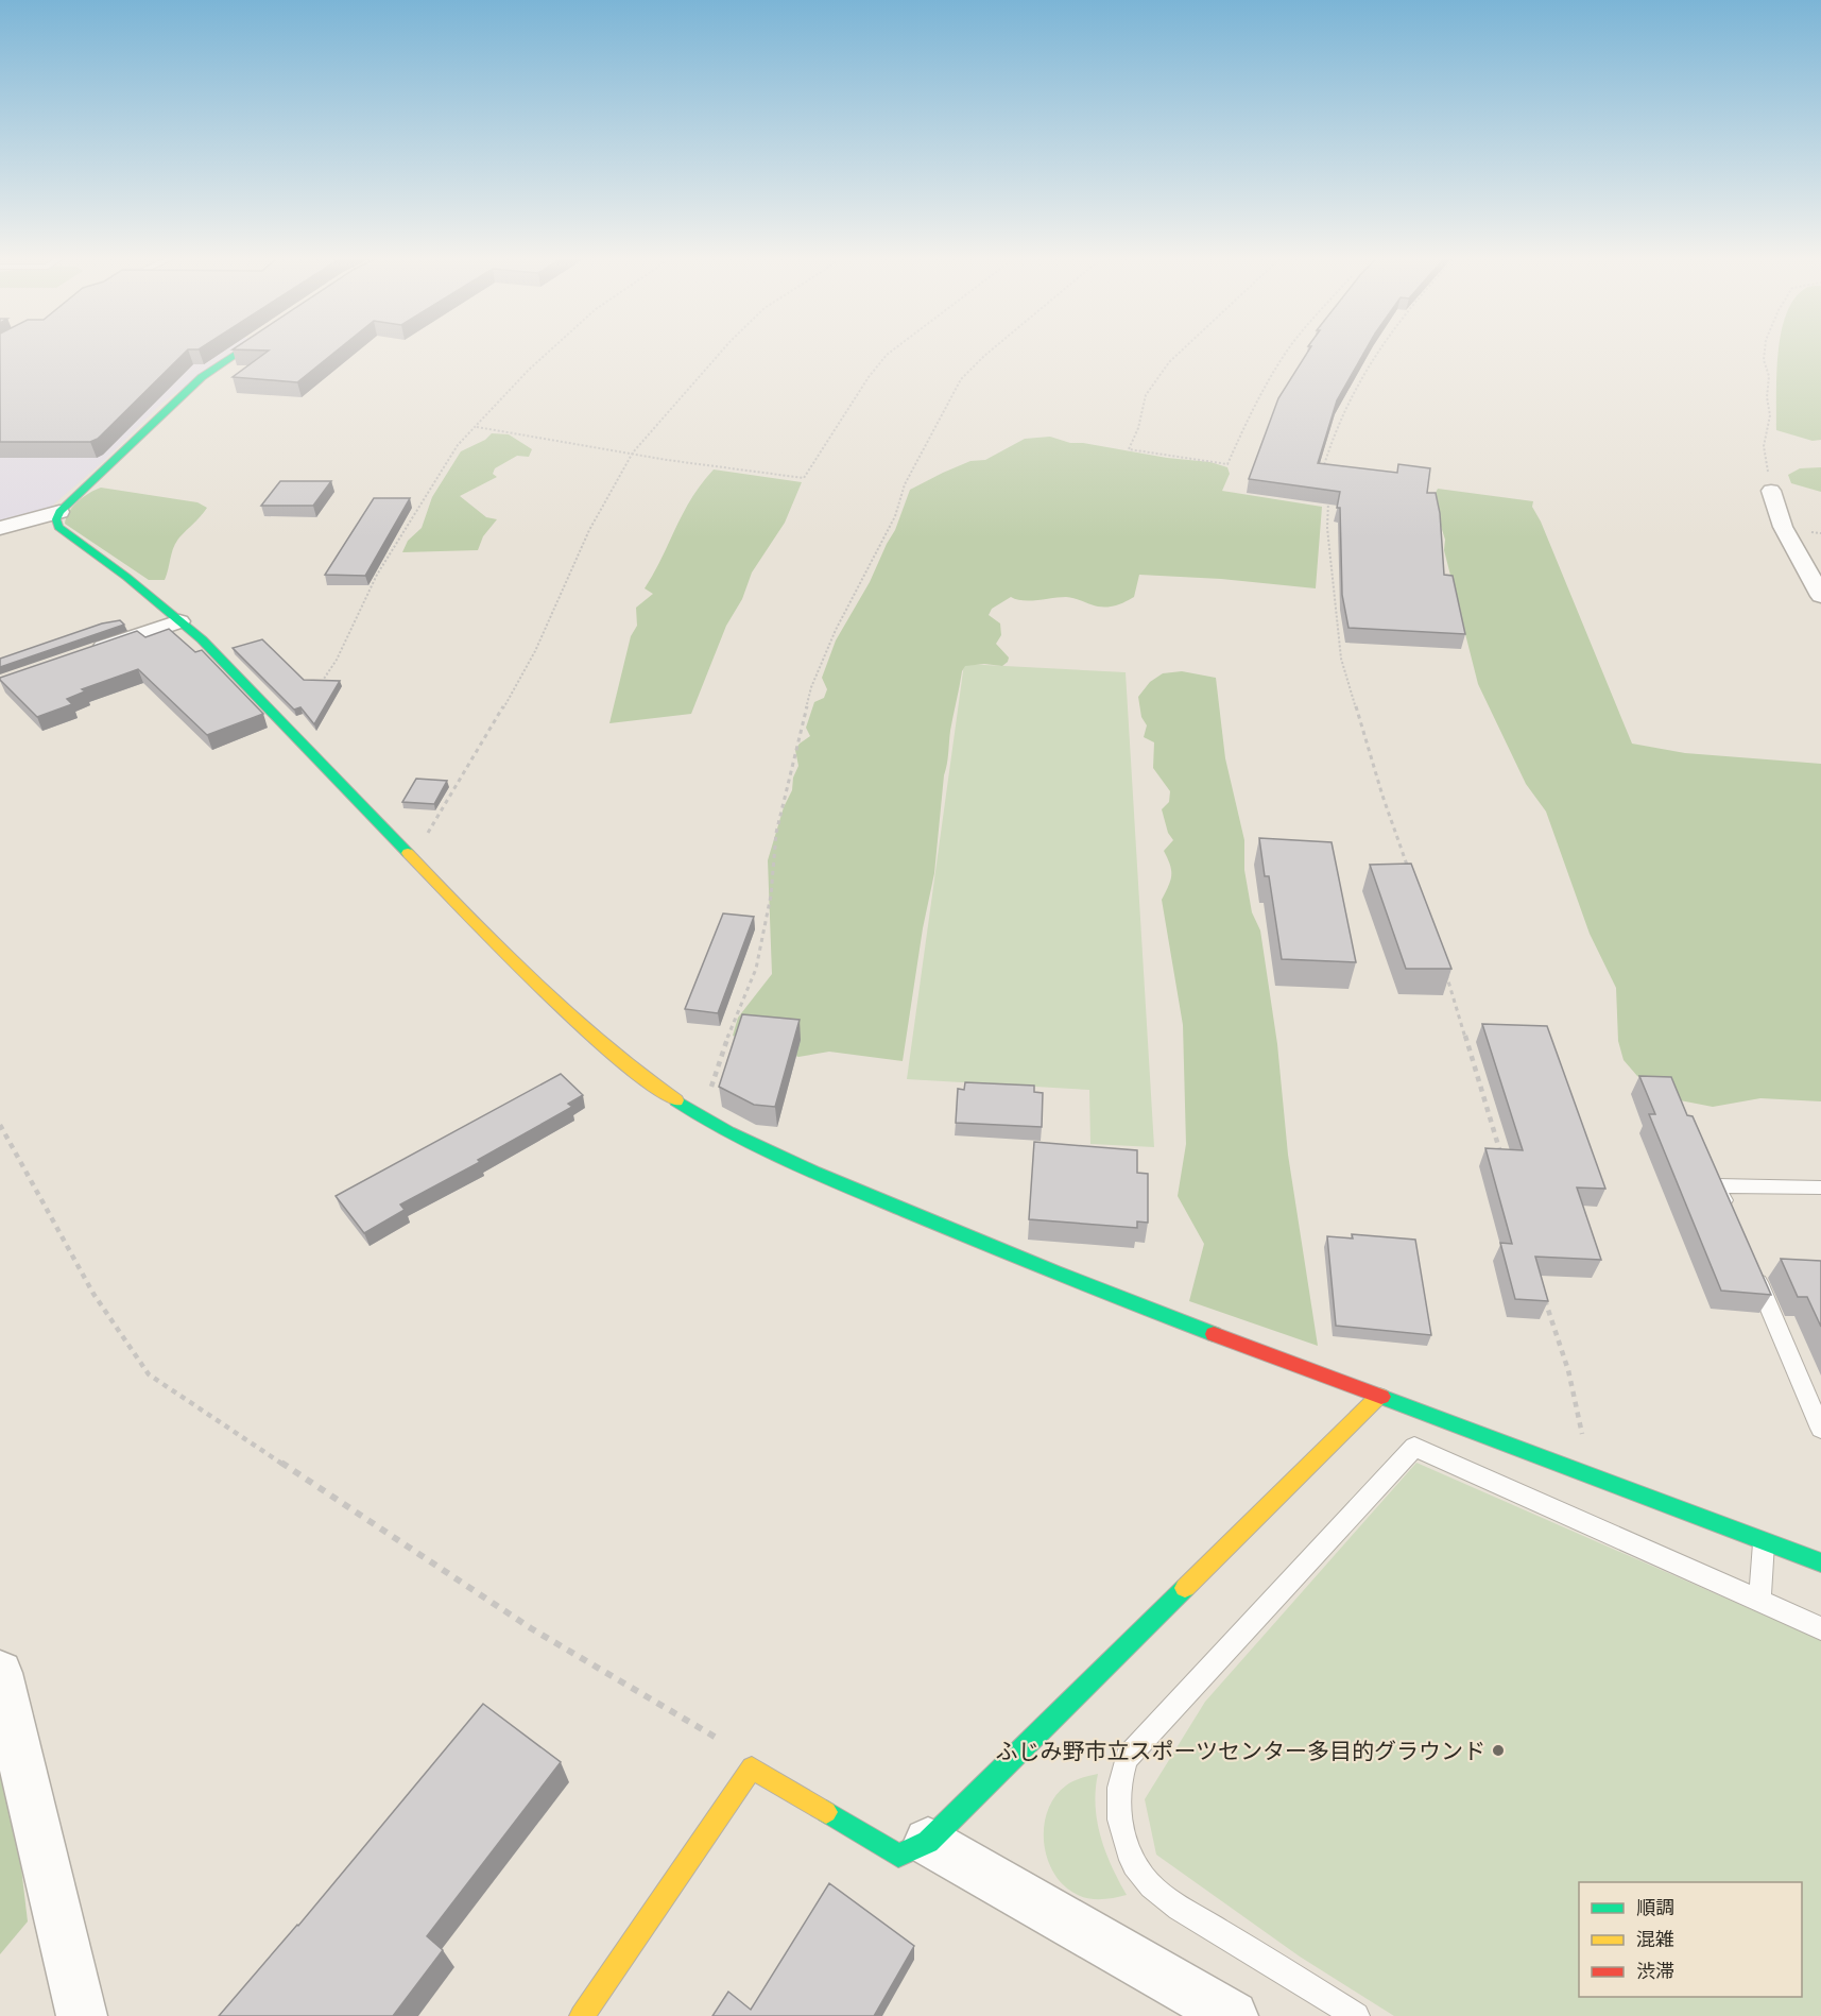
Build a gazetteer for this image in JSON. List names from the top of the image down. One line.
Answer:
{"places":["ふじみ野市⽴スポーツセンター多⽬的グラウンド"],"legend":["順調","混雑","渋滞"]}
